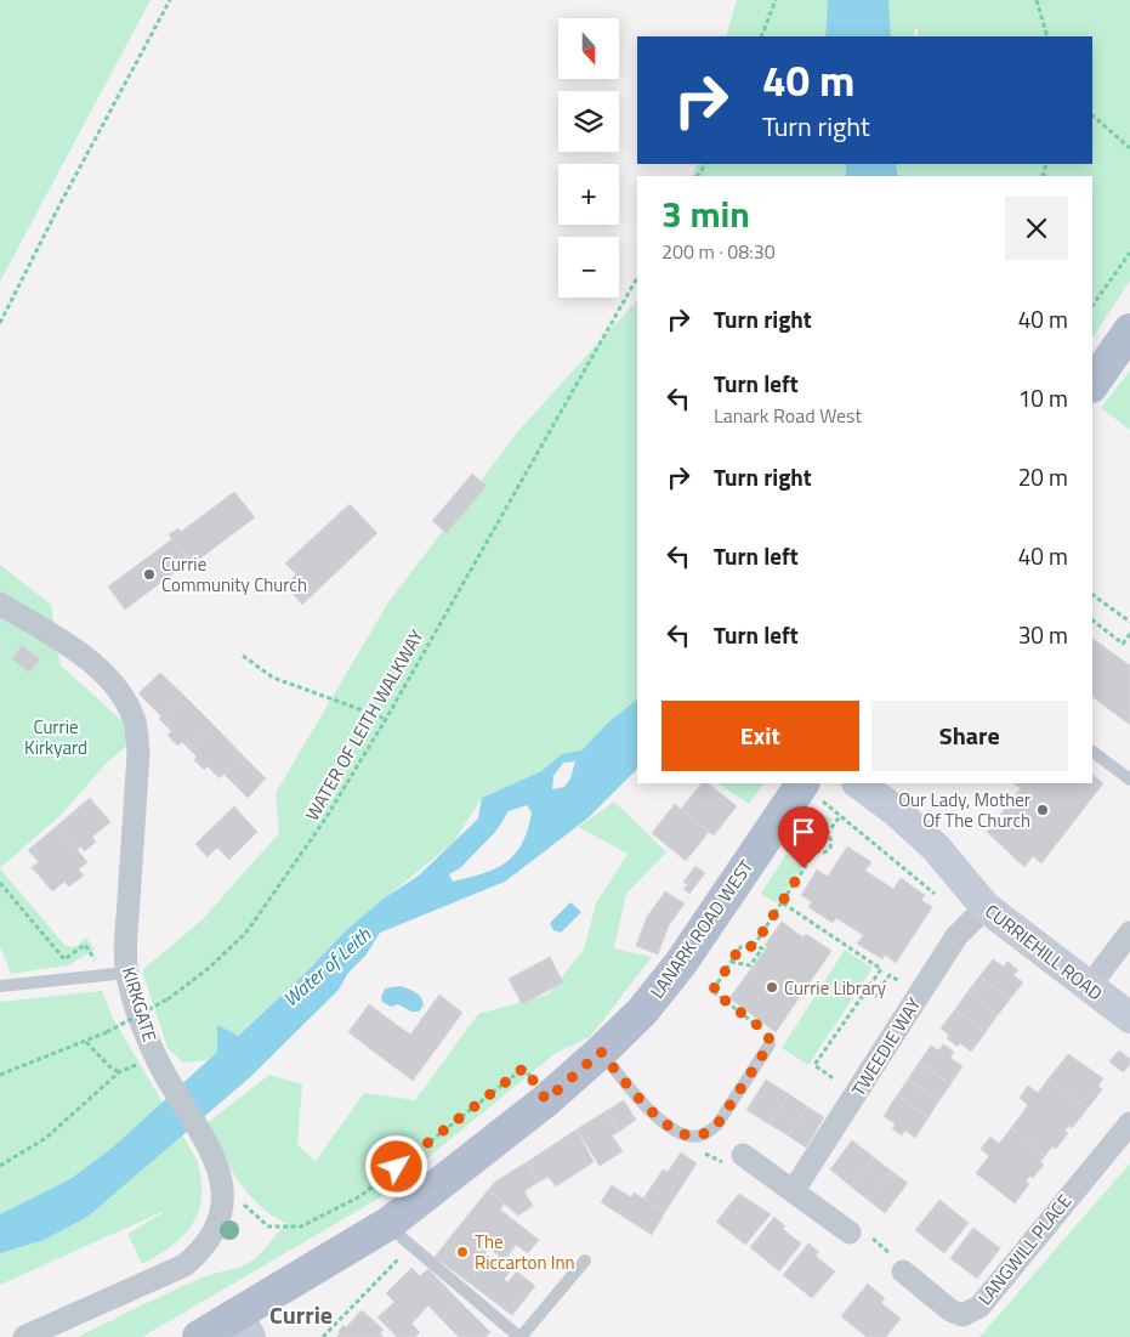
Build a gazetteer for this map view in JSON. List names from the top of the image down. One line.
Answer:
{"streets":{"main road":["LANARK ROAD WEST"],"street":["CURRIEHILL ROAD","KIRKGATE","TWEEDIE WAY","LANGWILL PLACE"],"path":["WATER OF LEITH WALKWAY"]},"crossings":[["CURRIEHILL ROAD","TWEEDIE WAY"]],"districts":["Currie"],"water":["Water of Leith"],"parks":["Currie Kirkyard"],"places":["Currie Community Church","Our Lady, Mother Of The Church","Currie Library","The Riccarton Inn"],"north":"bottom","page":{"map_buttons":["+","−"],"turn":["40 m","Turn right"],"heading":["3 min","200 m · 08:30"],"list":[{"name":"Turn right","value":"40 m"},{"name":"Turn left","note":"Lanark Road West","value":"10 m"},{"name":"Turn right","value":"20 m"},{"name":"Turn left","value":"40 m"},{"name":"Turn left","value":"30 m"}],"buttons":["Exit","Share"]}}
